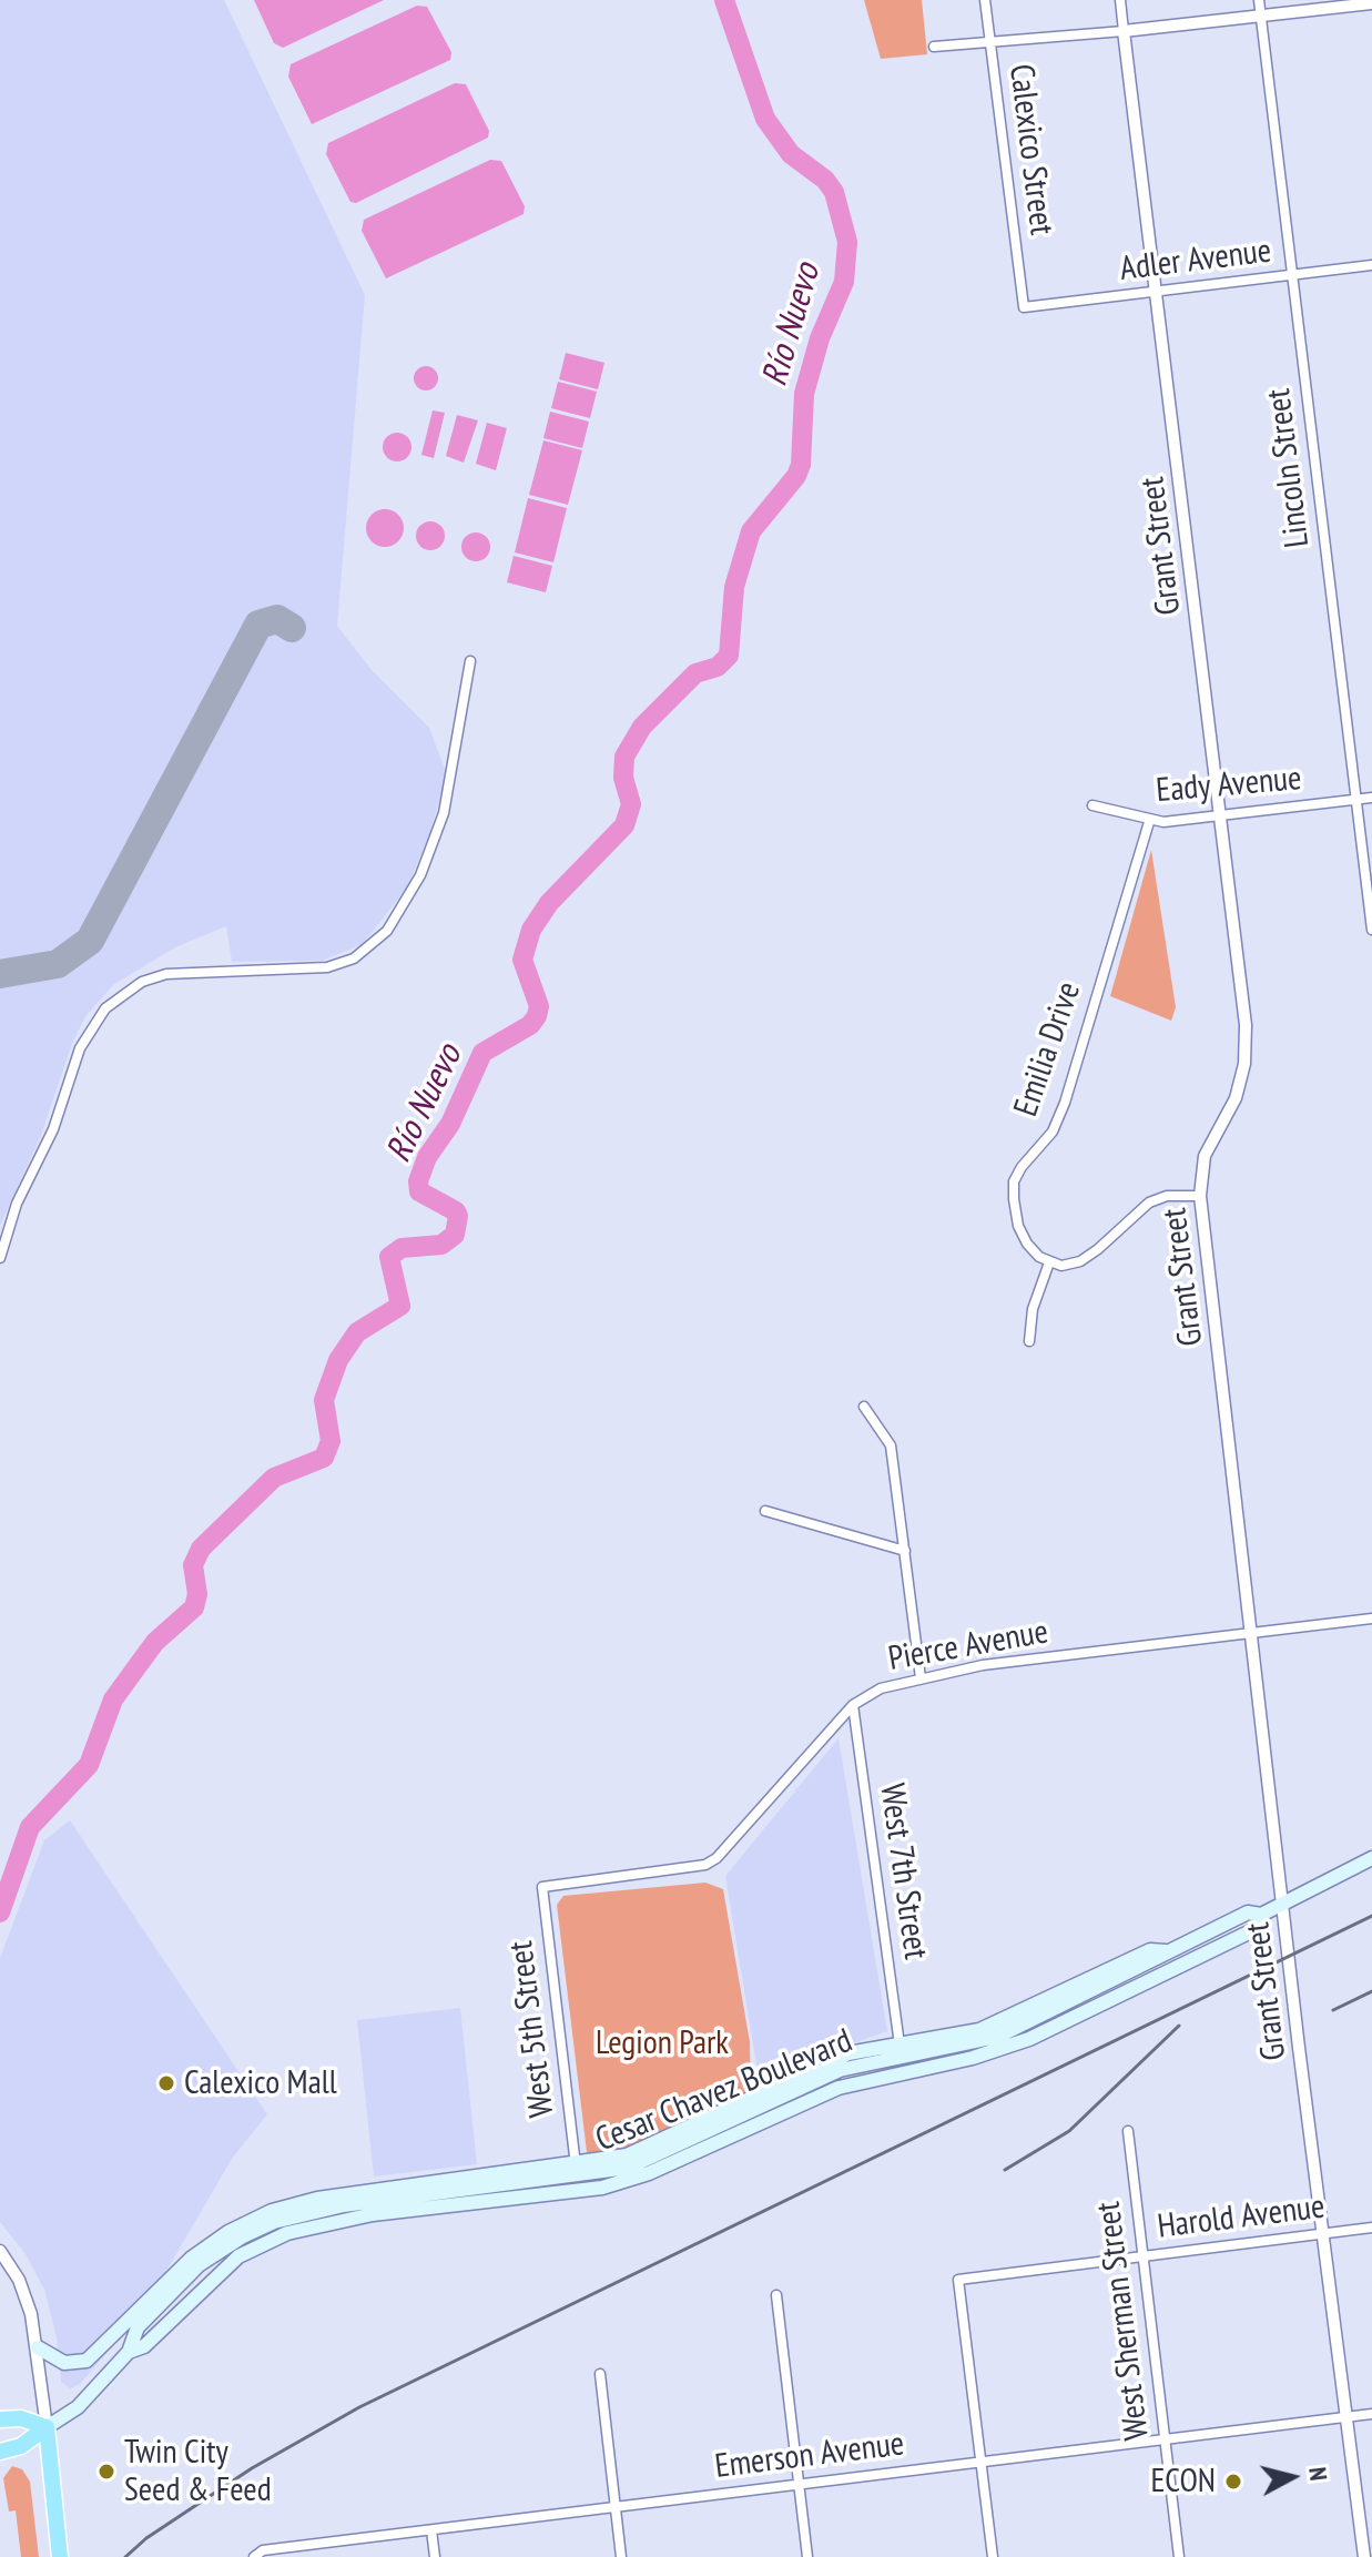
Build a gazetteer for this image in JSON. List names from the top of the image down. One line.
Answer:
{"streets":{"highway":["Cesar Chavez Boulevard"],"street":["Calexico Street","Adler Avenue","Lincoln Street","Grant Street","Eady Avenue","Emilia Drive","Pierce Avenue","West 7th Street","West 5th Street","Harold Avenue","West Sherman Street","Emerson Avenue"]},"crossings":[["Calexico Street","Adler Avenue"],["Adler Avenue","Lincoln Street"],["Adler Avenue","Grant Street"],["Lincoln Street","Eady Avenue"],["Grant Street","Eady Avenue"],["Grant Street","Pierce Avenue"],["Grant Street","Cesar Chavez Boulevard"],["Grant Street","Harold Avenue"],["Grant Street","Emerson Avenue"],["Eady Avenue","Emilia Drive"],["Pierce Avenue","West 7th Street"],["Pierce Avenue","West 5th Street"],["Harold Avenue","West Sherman Street"],["Harold Avenue","Emerson Avenue"],["West Sherman Street","Emerson Avenue"]],"water":["Río Nuevo"],"parks":["Legion Park"],"places":["Calexico Mall","Twin City Seed & Feed","ECON"],"north":"right"}
